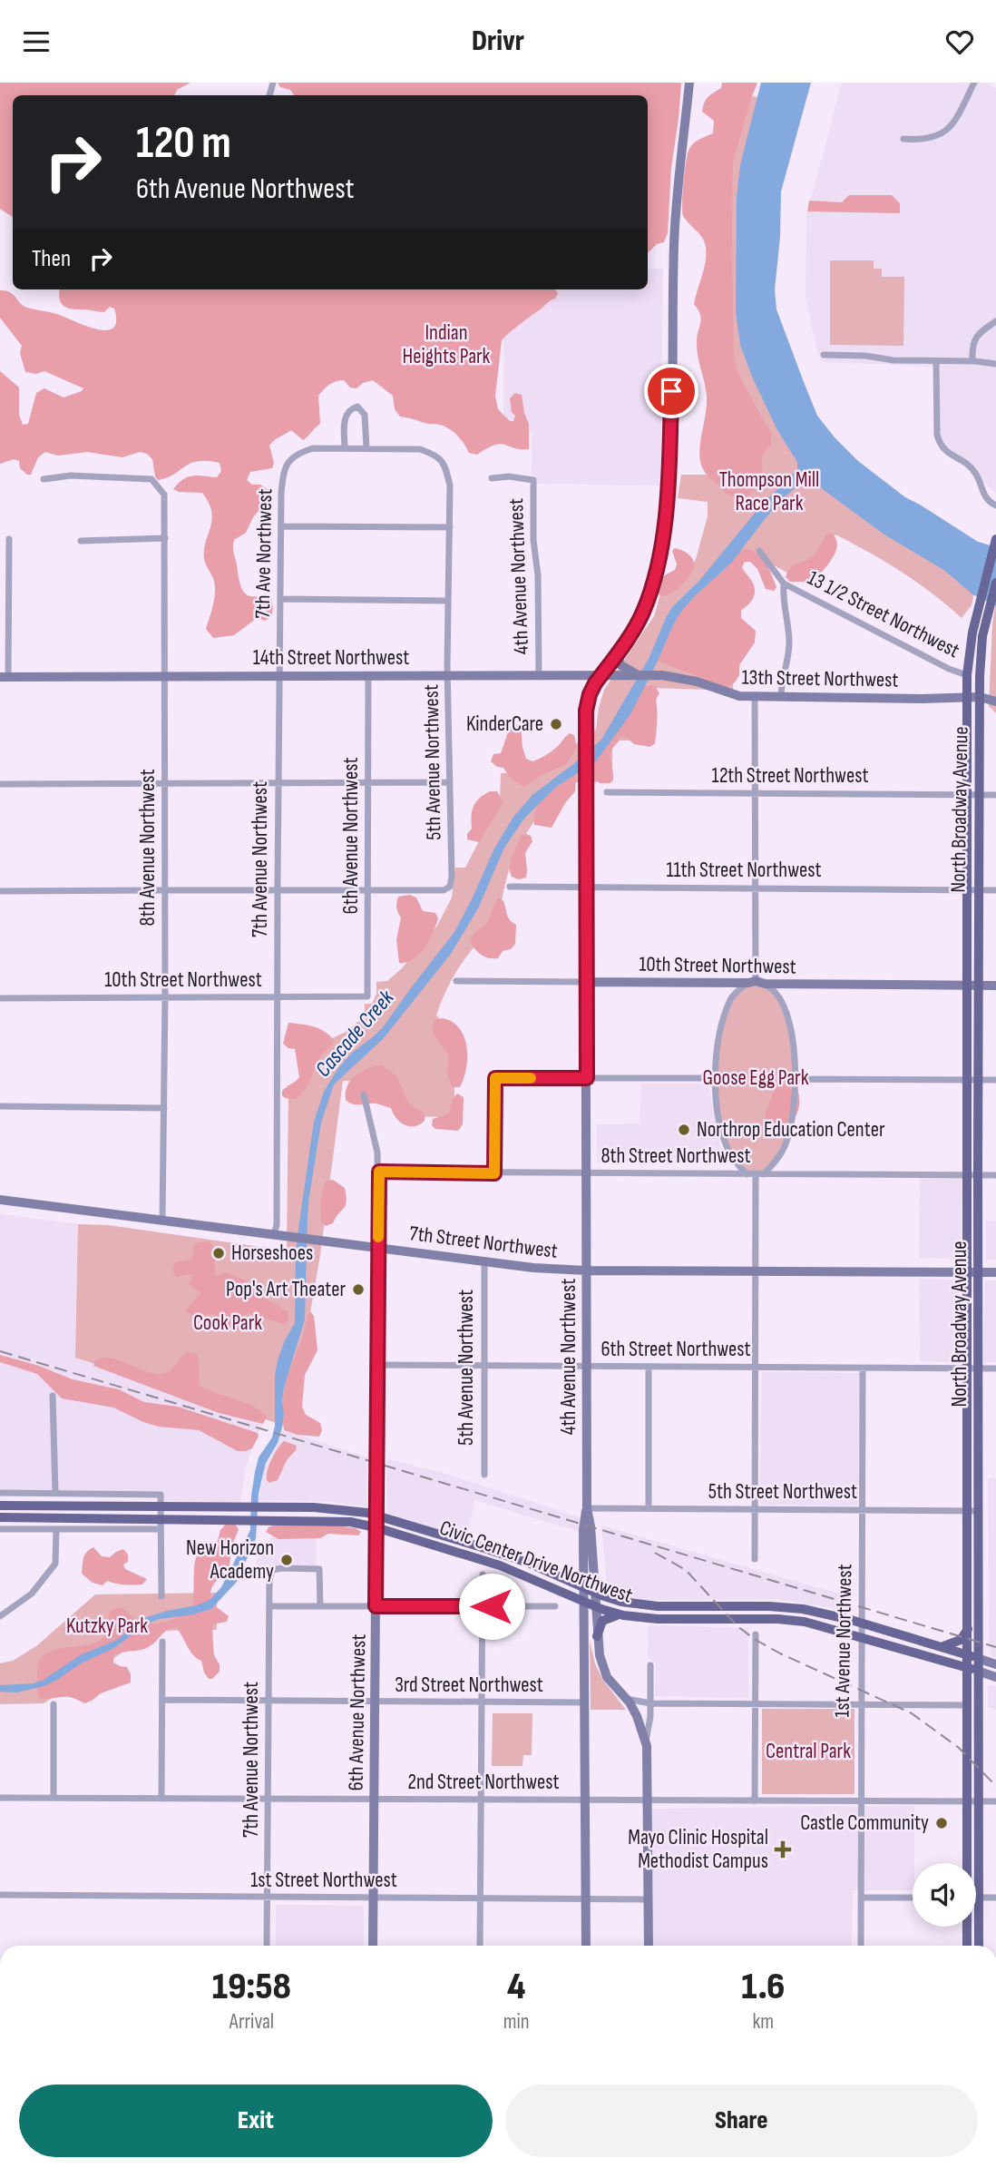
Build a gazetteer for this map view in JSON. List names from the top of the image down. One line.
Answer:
{"streets":{"main road":["4th Avenue Northwest","14th Street Northwest","13th Street Northwest","North Broadway Avenue","6th Avenue Northwest","10th Street Northwest","7th Street Northwest","Civic Center Drive Northwest"],"street":["7th Ave Northwest","13 1/2 Street Northwest","5th Avenue Northwest","12th Street Northwest","8th Avenue Northwest","7th Avenue Northwest","11th Street Northwest","8th Street Northwest","6th Street Northwest","5th Street Northwest","1st Avenue Northwest","3rd Street Northwest","2nd Street Northwest","1st Street Northwest"]},"crossings":[["7th Ave Northwest","14th Street Northwest"],["7th Ave Northwest","7th Avenue Northwest"],["4th Avenue Northwest","14th Street Northwest"],["4th Avenue Northwest","11th Street Northwest"],["4th Avenue Northwest","10th Street Northwest"],["4th Avenue Northwest","8th Street Northwest"],["4th Avenue Northwest","7th Street Northwest"],["4th Avenue Northwest","6th Street Northwest"],["4th Avenue Northwest","5th Street Northwest"],["4th Avenue Northwest","Civic Center Drive Northwest"],["4th Avenue Northwest","3rd Street Northwest"],["4th Avenue Northwest","2nd Street Northwest"],["4th Avenue Northwest","1st Street Northwest"],["13 1/2 Street Northwest","North Broadway Avenue"],["14th Street Northwest","13th Street Northwest"],["14th Street Northwest","5th Avenue Northwest"],["14th Street Northwest","6th Avenue Northwest"],["14th Street Northwest","8th Avenue Northwest"],["14th Street Northwest","7th Avenue Northwest"],["13th Street Northwest","North Broadway Avenue"],["5th Avenue Northwest","6th Avenue Northwest"],["5th Avenue Northwest","7th Street Northwest"],["5th Avenue Northwest","6th Street Northwest"],["12th Street Northwest","North Broadway Avenue"],["North Broadway Avenue","11th Street Northwest"],["North Broadway Avenue","10th Street Northwest"],["North Broadway Avenue","8th Street Northwest"],["North Broadway Avenue","7th Street Northwest"],["North Broadway Avenue","6th Street Northwest"],["North Broadway Avenue","5th Street Northwest"],["North Broadway Avenue","Civic Center Drive Northwest"],["North Broadway Avenue","2nd Street Northwest"],["6th Avenue Northwest","10th Street Northwest"],["6th Avenue Northwest","8th Street Northwest"],["6th Avenue Northwest","7th Street Northwest"],["6th Avenue Northwest","6th Street Northwest"],["6th Avenue Northwest","Civic Center Drive Northwest"],["6th Avenue Northwest","3rd Street Northwest"],["6th Avenue Northwest","2nd Street Northwest"],["6th Avenue Northwest","1st Street Northwest"],["8th Avenue Northwest","10th Street Northwest"],["8th Avenue Northwest","7th Street Northwest"],["7th Avenue Northwest","10th Street Northwest"],["7th Avenue Northwest","7th Street Northwest"],["7th Avenue Northwest","3rd Street Northwest"],["7th Avenue Northwest","2nd Street Northwest"],["7th Avenue Northwest","1st Street Northwest"],["6th Street Northwest","1st Avenue Northwest"],["5th Street Northwest","1st Avenue Northwest"],["Civic Center Drive Northwest","1st Avenue Northwest"],["1st Avenue Northwest","2nd Street Northwest"]],"water":["Cascade Creek"],"parks":["Indian Heights Park","Thompson Mill Race Park","Goose Egg Park","Cook Park","Kutzky Park","Central Park"],"places":{"other":["KinderCare","Northrop Education Center","Horseshoes","Pop's Art Theater","New Horizon Academy","Castle Community"],"health":["Mayo Clinic Hospital Methodist Campus"]},"page":{"header":"Drivr","turn":["120 m","6th Avenue Northwest"],"then":"Then","eta":["19:58","Arrival","4","min","1.6","km"],"buttons":["Exit","Share"]}}
